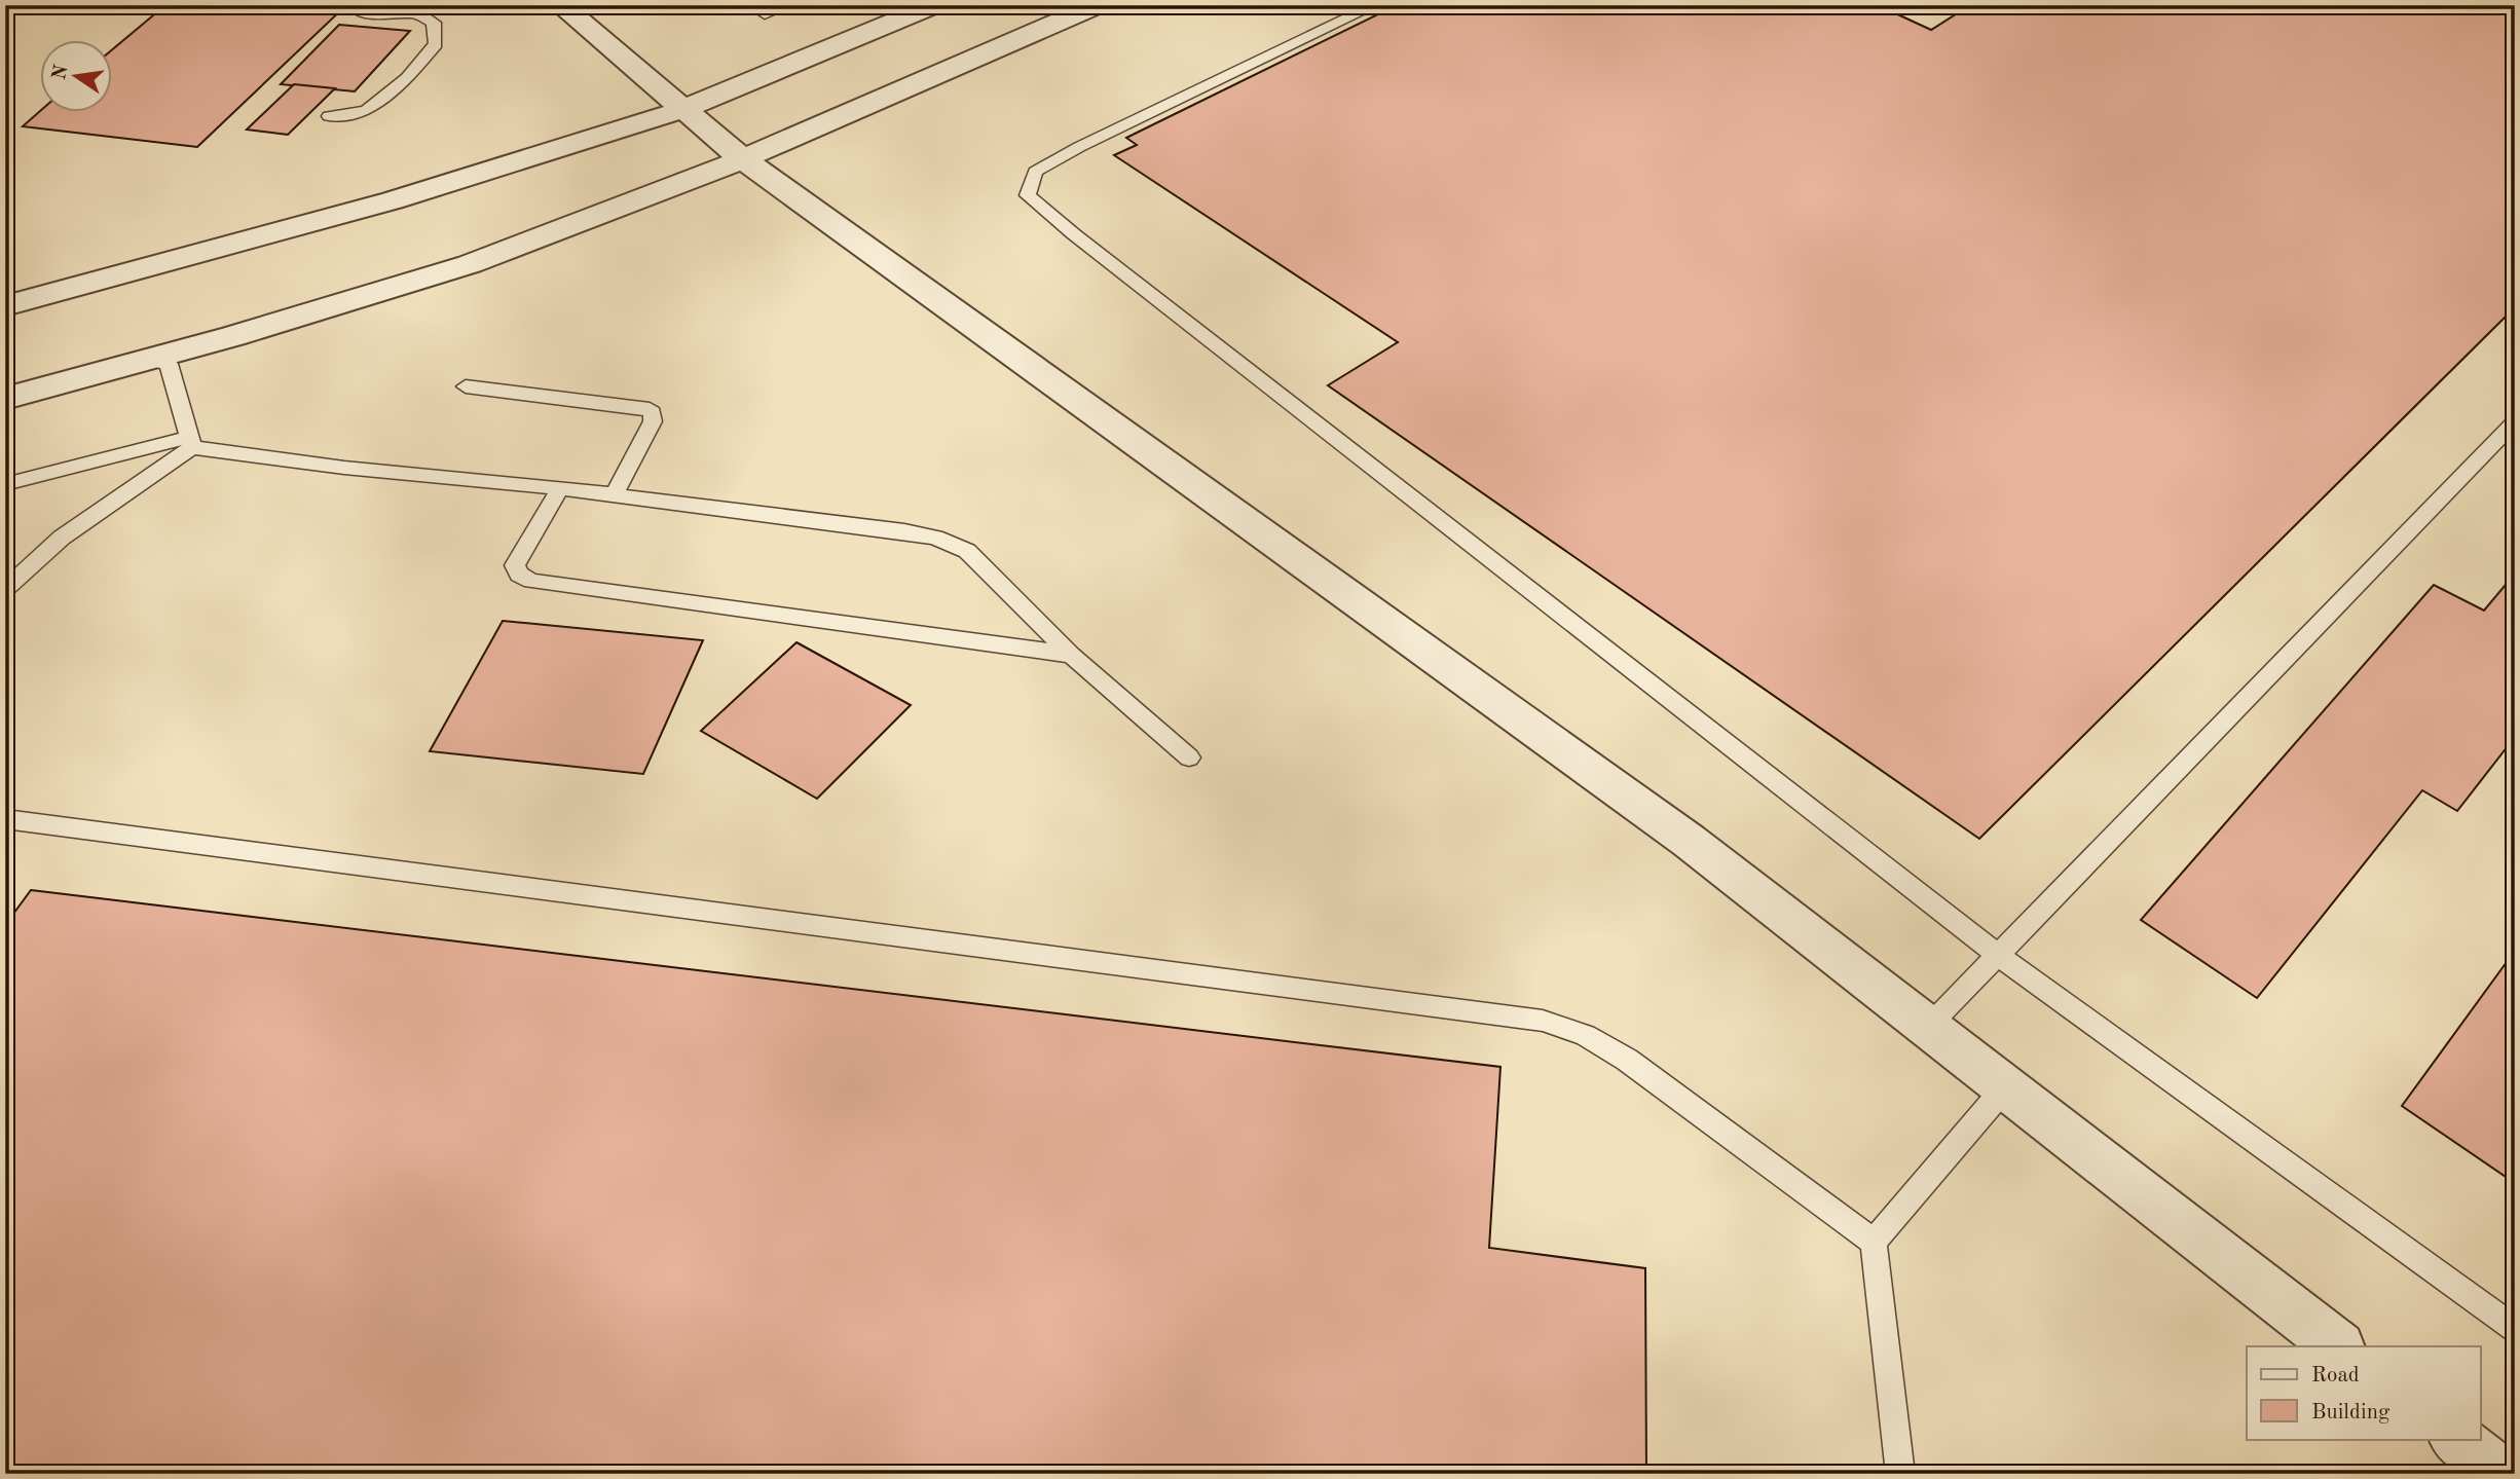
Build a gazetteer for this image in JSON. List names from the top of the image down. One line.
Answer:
{"legend":["Road","Building"],"north":"left"}
